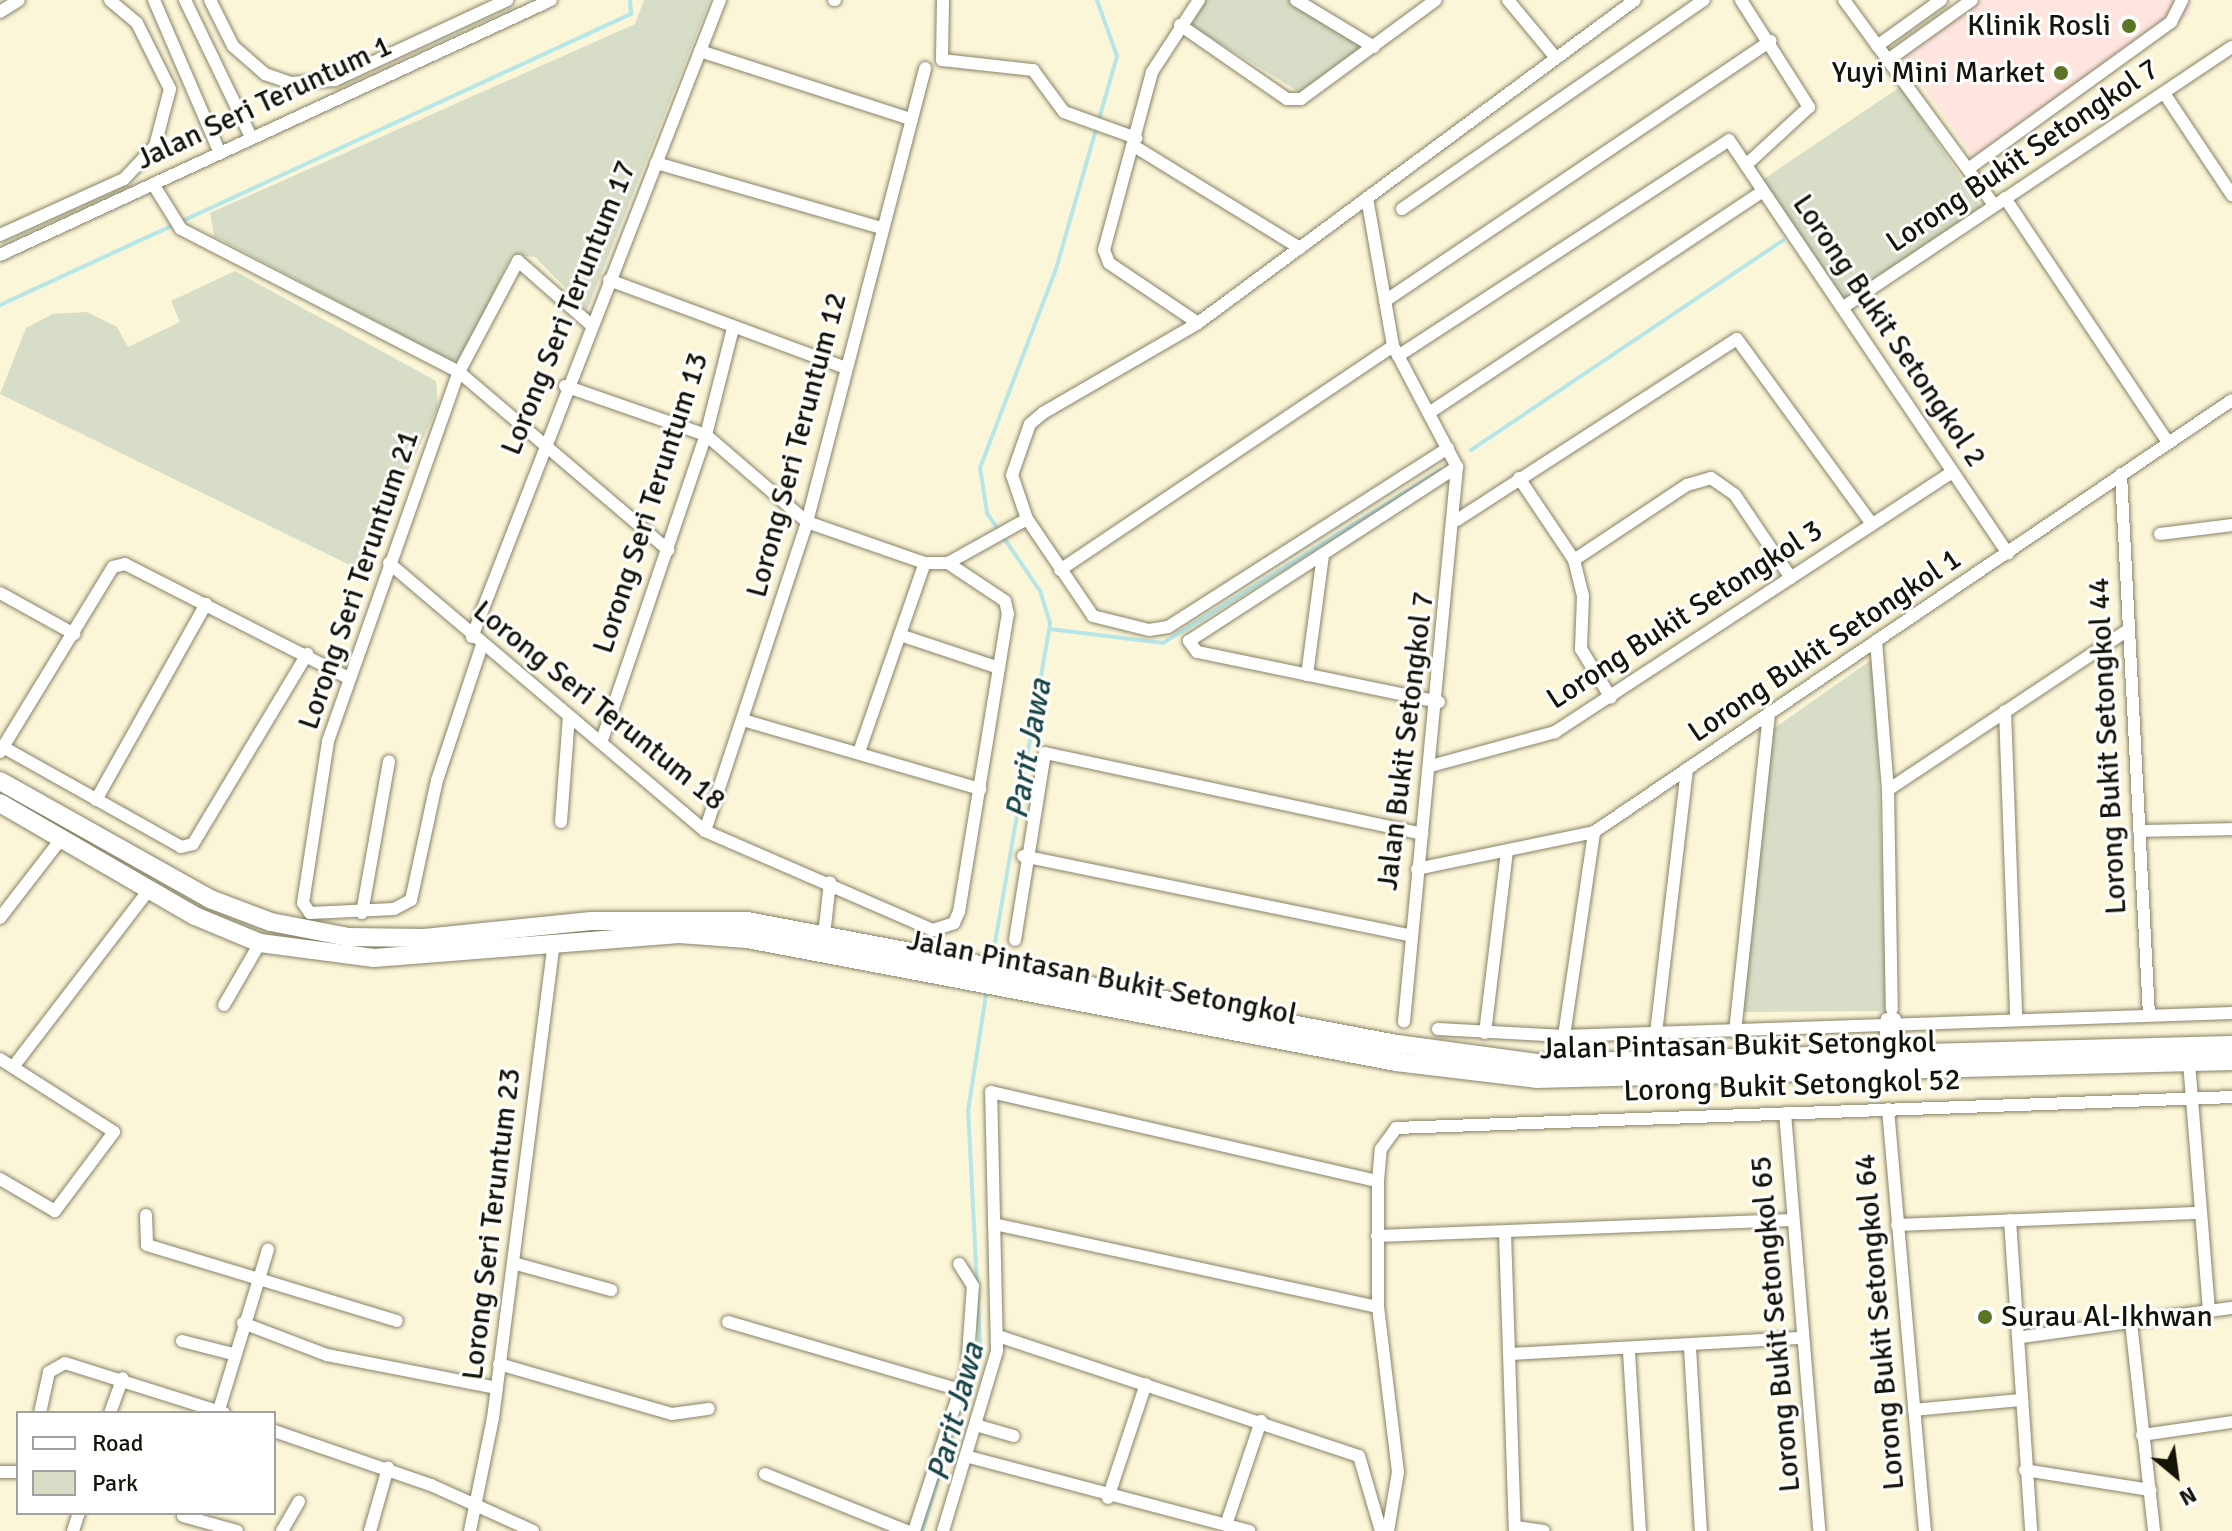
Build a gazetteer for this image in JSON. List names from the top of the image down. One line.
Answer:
{"streets":{"main road":["Jalan Pintasan Bukit Setongkol"],"street":["Jalan Seri Teruntum 1","Lorong Bukit Setongkol 7","Lorong Seri Teruntum 17","Lorong Bukit Setongkol 2","Lorong Seri Teruntum 12","Lorong Seri Teruntum 13","Lorong Seri Teruntum 21","Lorong Bukit Setongkol 3","Lorong Bukit Setongkol 1","Lorong Seri Teruntum 18","Jalan Bukit Setongkol 7","Lorong Bukit Setongkol 44","Lorong Bukit Setongkol 52","Lorong Seri Teruntum 23","Lorong Bukit Setongkol 64","Lorong Bukit Setongkol 65"]},"crossings":[["Lorong Bukit Setongkol 7","Lorong Bukit Setongkol 2"],["Lorong Seri Teruntum 17","Lorong Seri Teruntum 21"],["Lorong Seri Teruntum 17","Lorong Seri Teruntum 18"],["Lorong Bukit Setongkol 2","Lorong Bukit Setongkol 3"],["Lorong Bukit Setongkol 2","Lorong Bukit Setongkol 1"],["Lorong Seri Teruntum 12","Lorong Seri Teruntum 18"],["Lorong Seri Teruntum 13","Lorong Seri Teruntum 18"],["Lorong Seri Teruntum 21","Lorong Seri Teruntum 18"],["Lorong Bukit Setongkol 3","Jalan Bukit Setongkol 7"],["Lorong Bukit Setongkol 1","Jalan Bukit Setongkol 7"],["Lorong Bukit Setongkol 1","Lorong Bukit Setongkol 44"],["Jalan Pintasan Bukit Setongkol","Lorong Seri Teruntum 23"],["Lorong Bukit Setongkol 52","Lorong Bukit Setongkol 64"],["Lorong Bukit Setongkol 52","Lorong Bukit Setongkol 65"]],"water":["Parit Jawa"],"places":["Klinik Rosli","Yuyi Mini Market","Surau Al-Ikhwan"],"legend":["Road","Park"],"north":"bottom right"}
